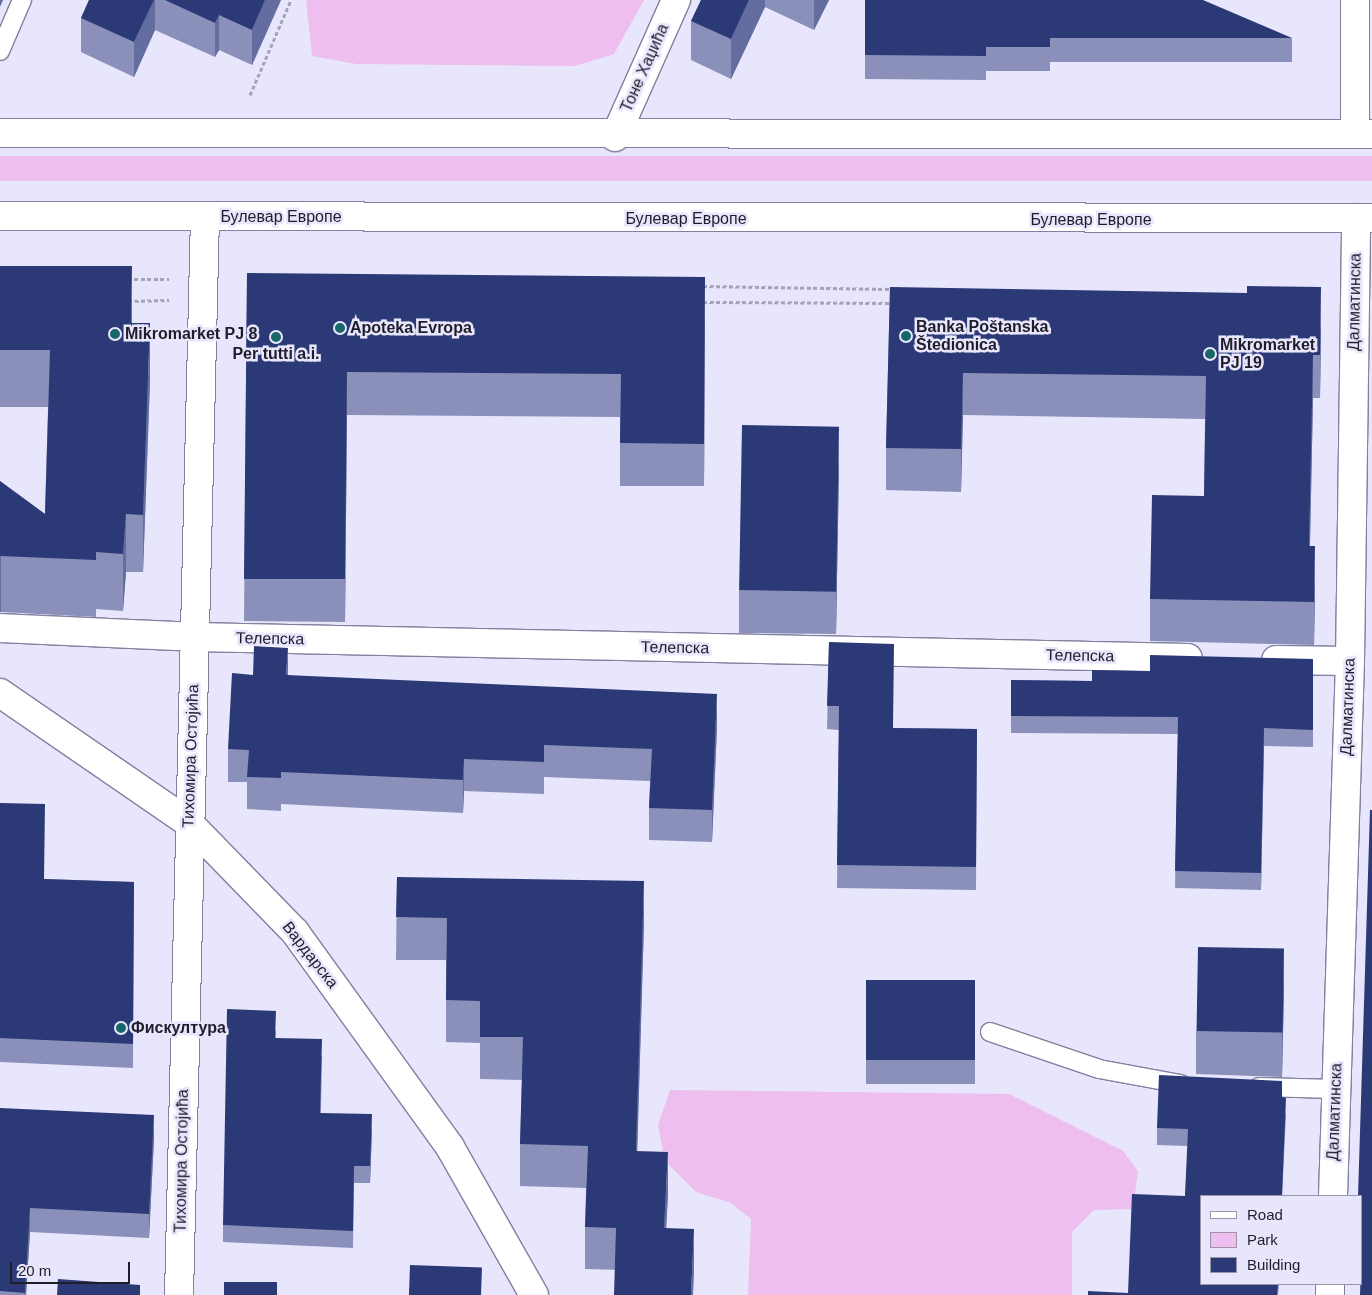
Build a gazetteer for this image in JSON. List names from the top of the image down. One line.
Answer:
{"streets":{"street":["Тоне Хаџића","Булевар Европе","Далматинска","Телепска","Тихомира Остојића","Вардарска"]},"crossings":[["Булевар Европе","Далматинска"],["Булевар Европе","Тихомира Остојића"],["Телепска","Тихомира Остојића"],["Тихомира Остојића","Вардарска"]],"places":["Apoteka Evropa","Mikromarket PJ 8","Banka Poštanska Štedionica","Per tutti a.i.","Mikromarket PJ 19","Фискултура"],"legend":["Road","Park","Building"],"scale_bar":"20 m"}
